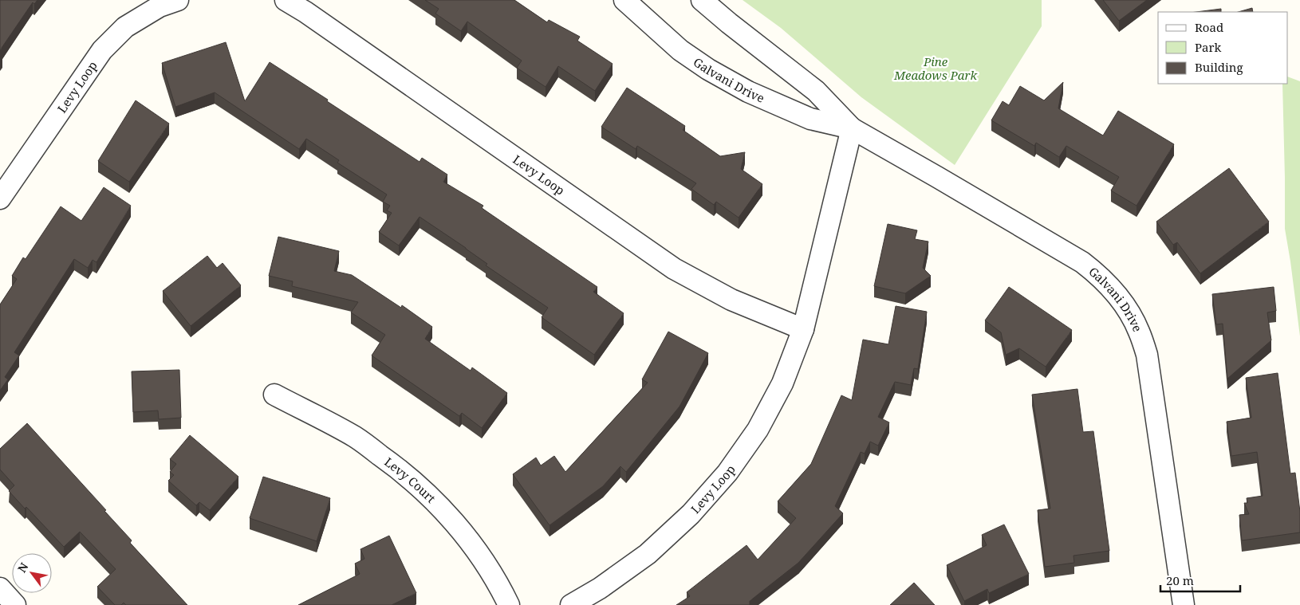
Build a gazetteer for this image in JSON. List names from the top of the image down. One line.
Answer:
{"streets":{"street":["Galvani Drive","Levy Loop","Levy Court"]},"crossings":[["Galvani Drive","Levy Loop"]],"parks":["Pine Meadows Park"],"legend":["Road","Park","Building"],"scale_bar":"20 m","north":"top left"}
